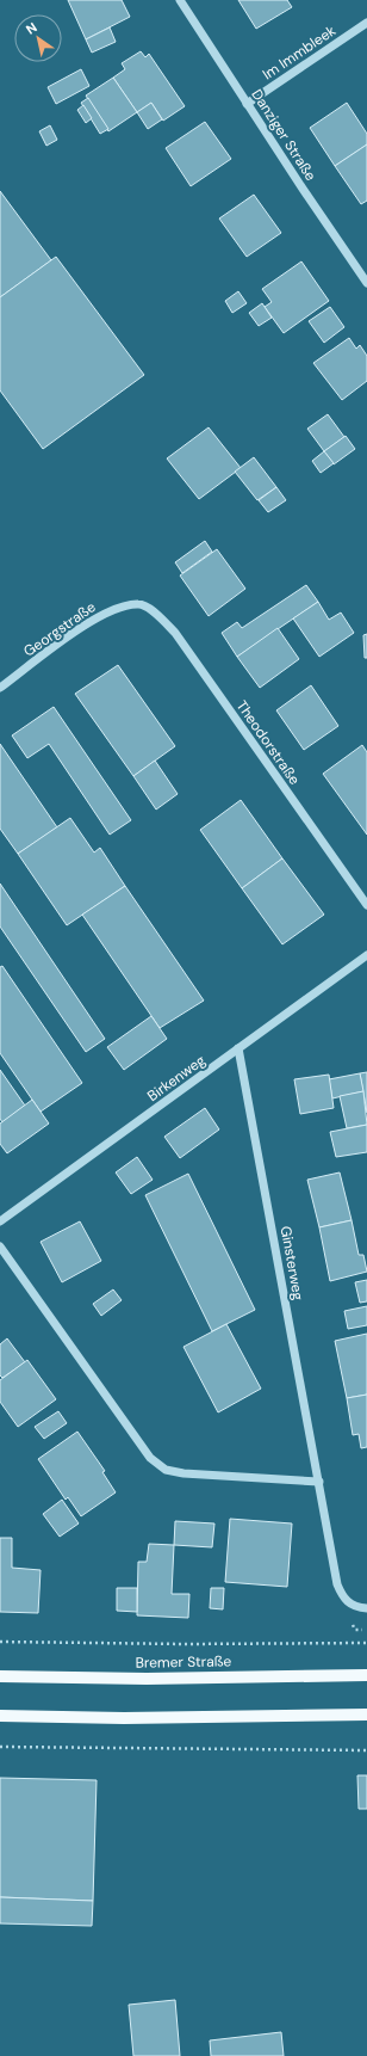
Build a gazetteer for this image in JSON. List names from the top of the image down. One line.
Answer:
{"streets":{"main road":["Bremer Straße"],"street":["Im Immbleek","Danziger Straße","Georgstraße","Theodorstraße","Birkenweg","Ginsterweg"]},"crossings":[["Im Immbleek","Danziger Straße"],["Georgstraße","Theodorstraße"],["Birkenweg","Ginsterweg"]],"north":"top left"}
